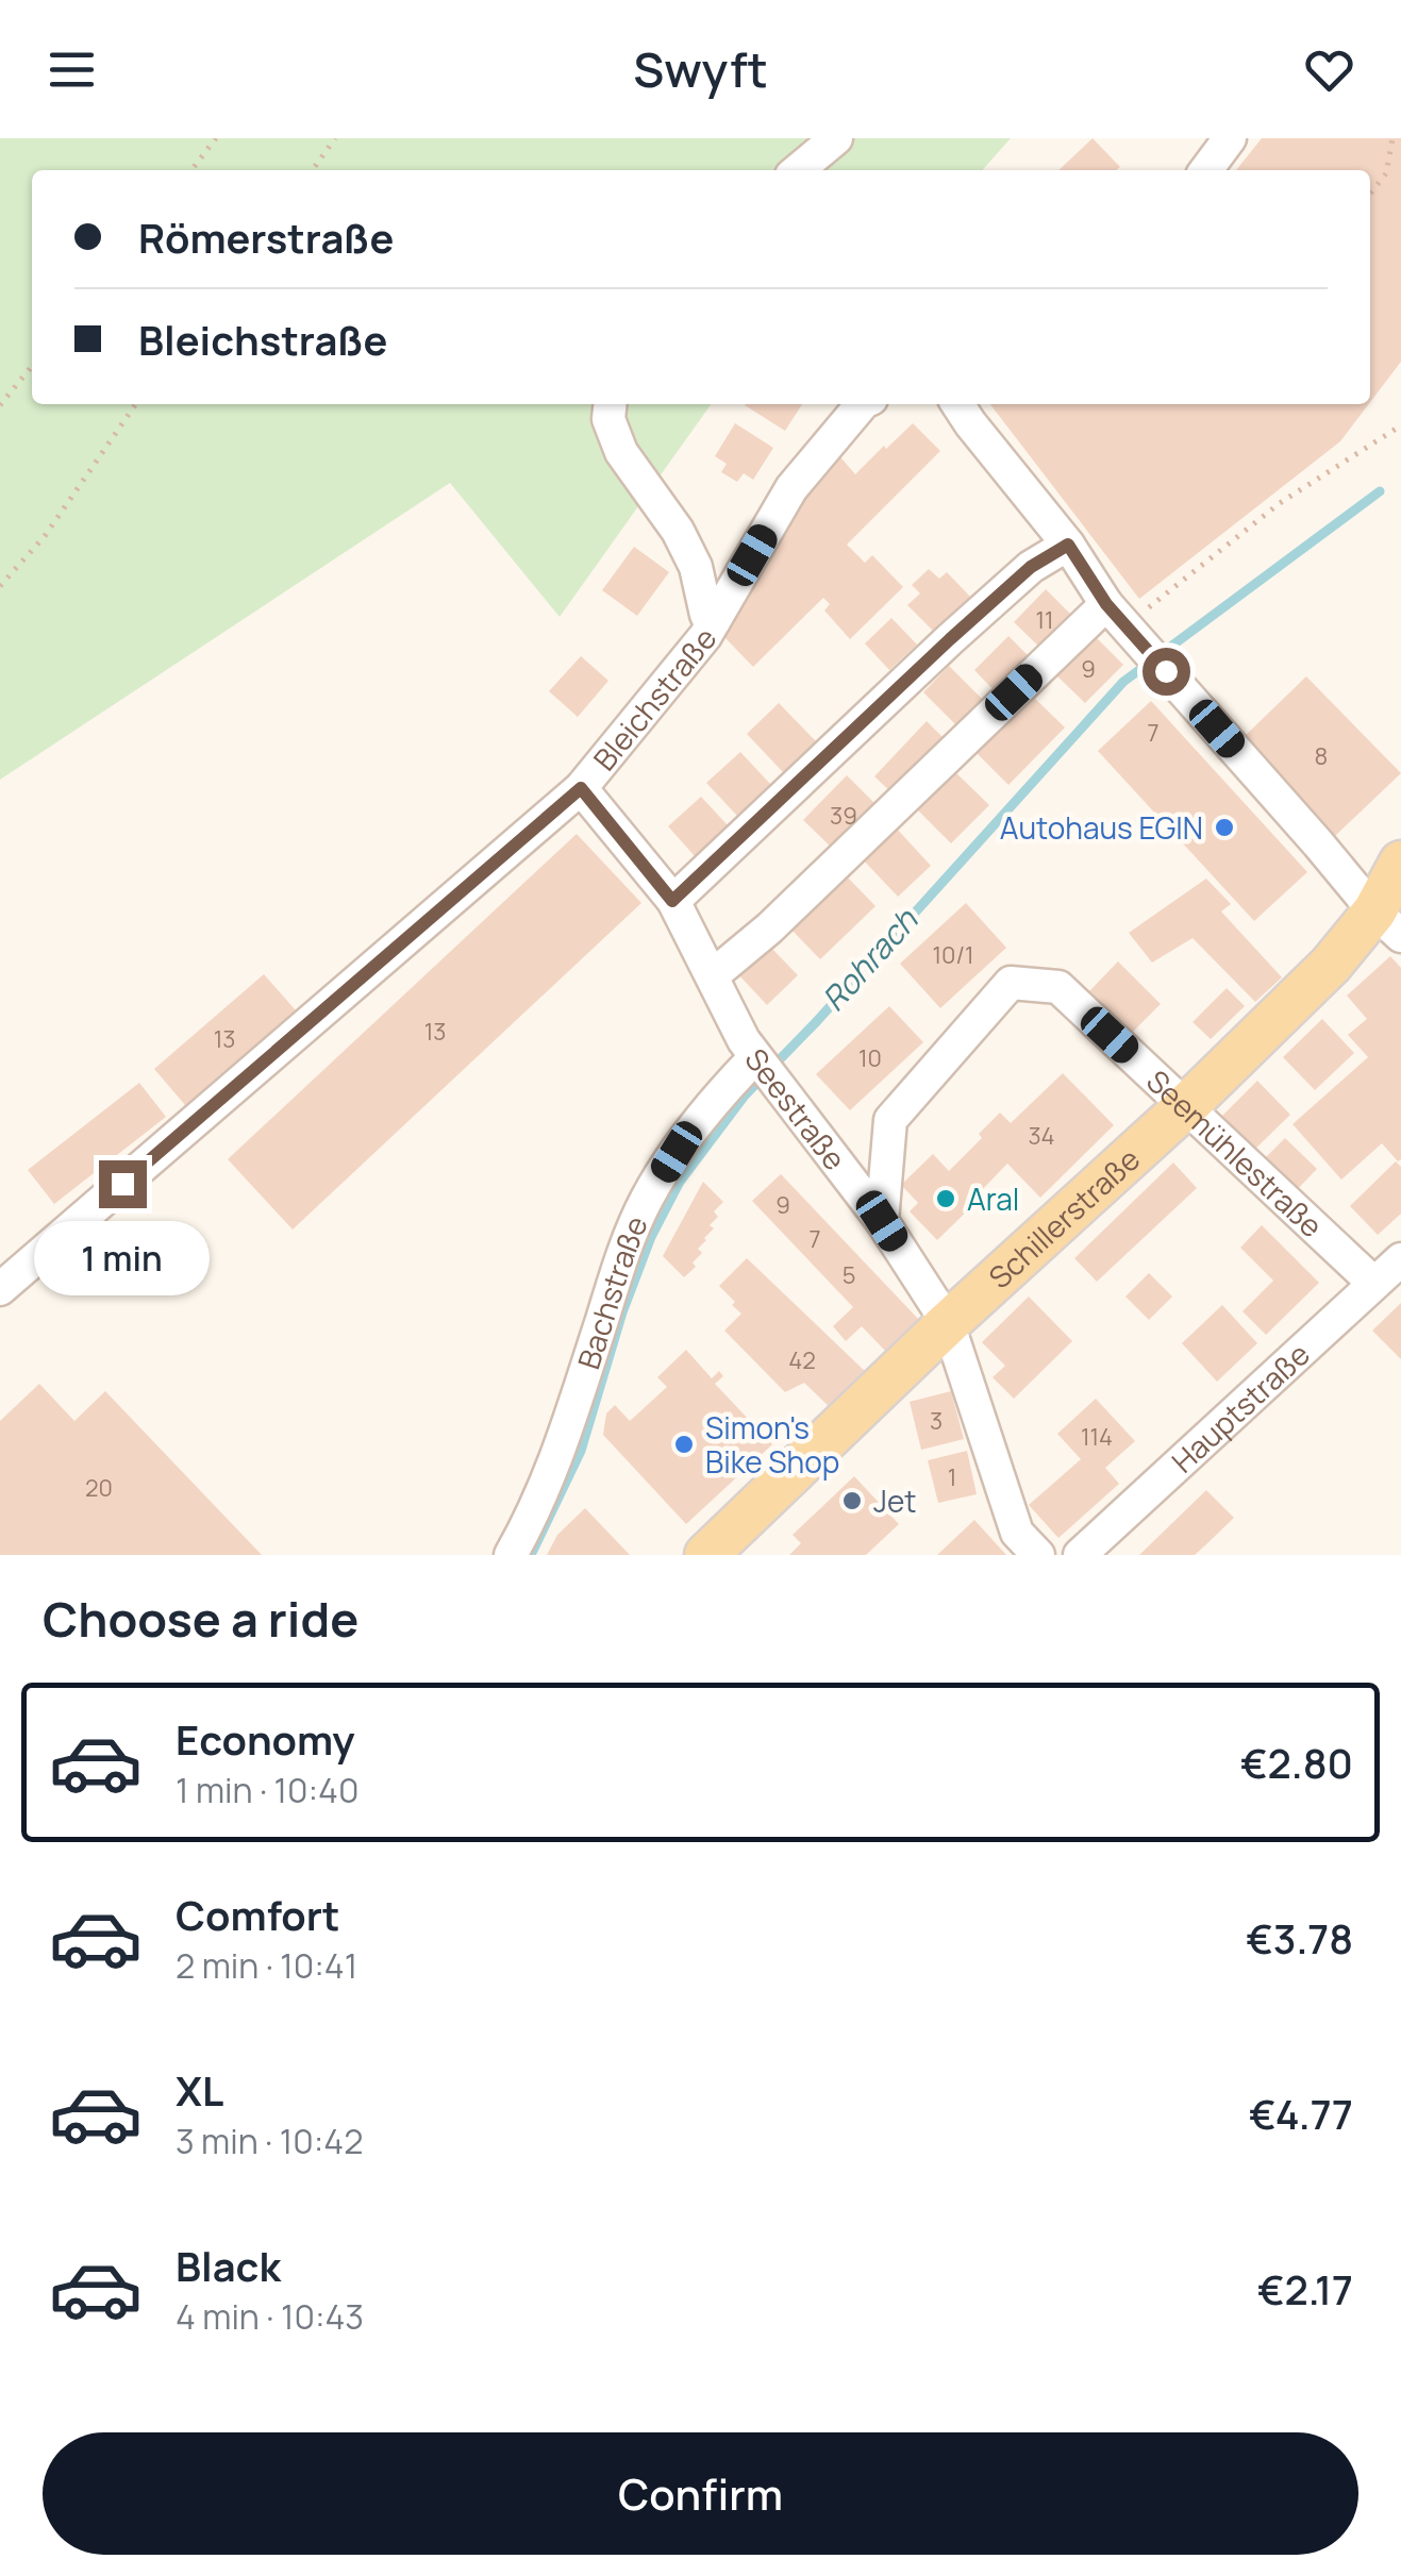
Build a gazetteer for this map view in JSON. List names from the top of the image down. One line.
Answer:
{"streets":{"main road":["Schillerstraße"],"street":["Bleichstraße","Seestraße","Seemühlestraße","Bachstraße","Hauptstraße"]},"crossings":[["Bleichstraße","Seestraße"],["Seestraße","Seemühlestraße"],["Seestraße","Schillerstraße"],["Seestraße","Bachstraße"],["Seemühlestraße","Schillerstraße"],["Seemühlestraße","Hauptstraße"]],"water":["Rohrach"],"places":["Autohaus EGIN","Aral","Simon's Bike Shop","Jet"],"house_numbers":["11","9","7","8","39","10/1","13","13","10","34","9","7","5","42","3","114","1","20"],"page":{"header":"Swyft","banner":["Römerstraße","Bleichstraße"],"bubble":"1 min","heading":"Choose a ride","list":[{"name":"Economy","note":"1 min · 10:40","value":"€2.80"},{"name":"Comfort","note":"2 min · 10:41","value":"€3.78"},{"name":"XL","note":"3 min · 10:42","value":"€4.77"},{"name":"Black","note":"4 min · 10:43","value":"€2.17"}],"buttons":"Confirm"}}
